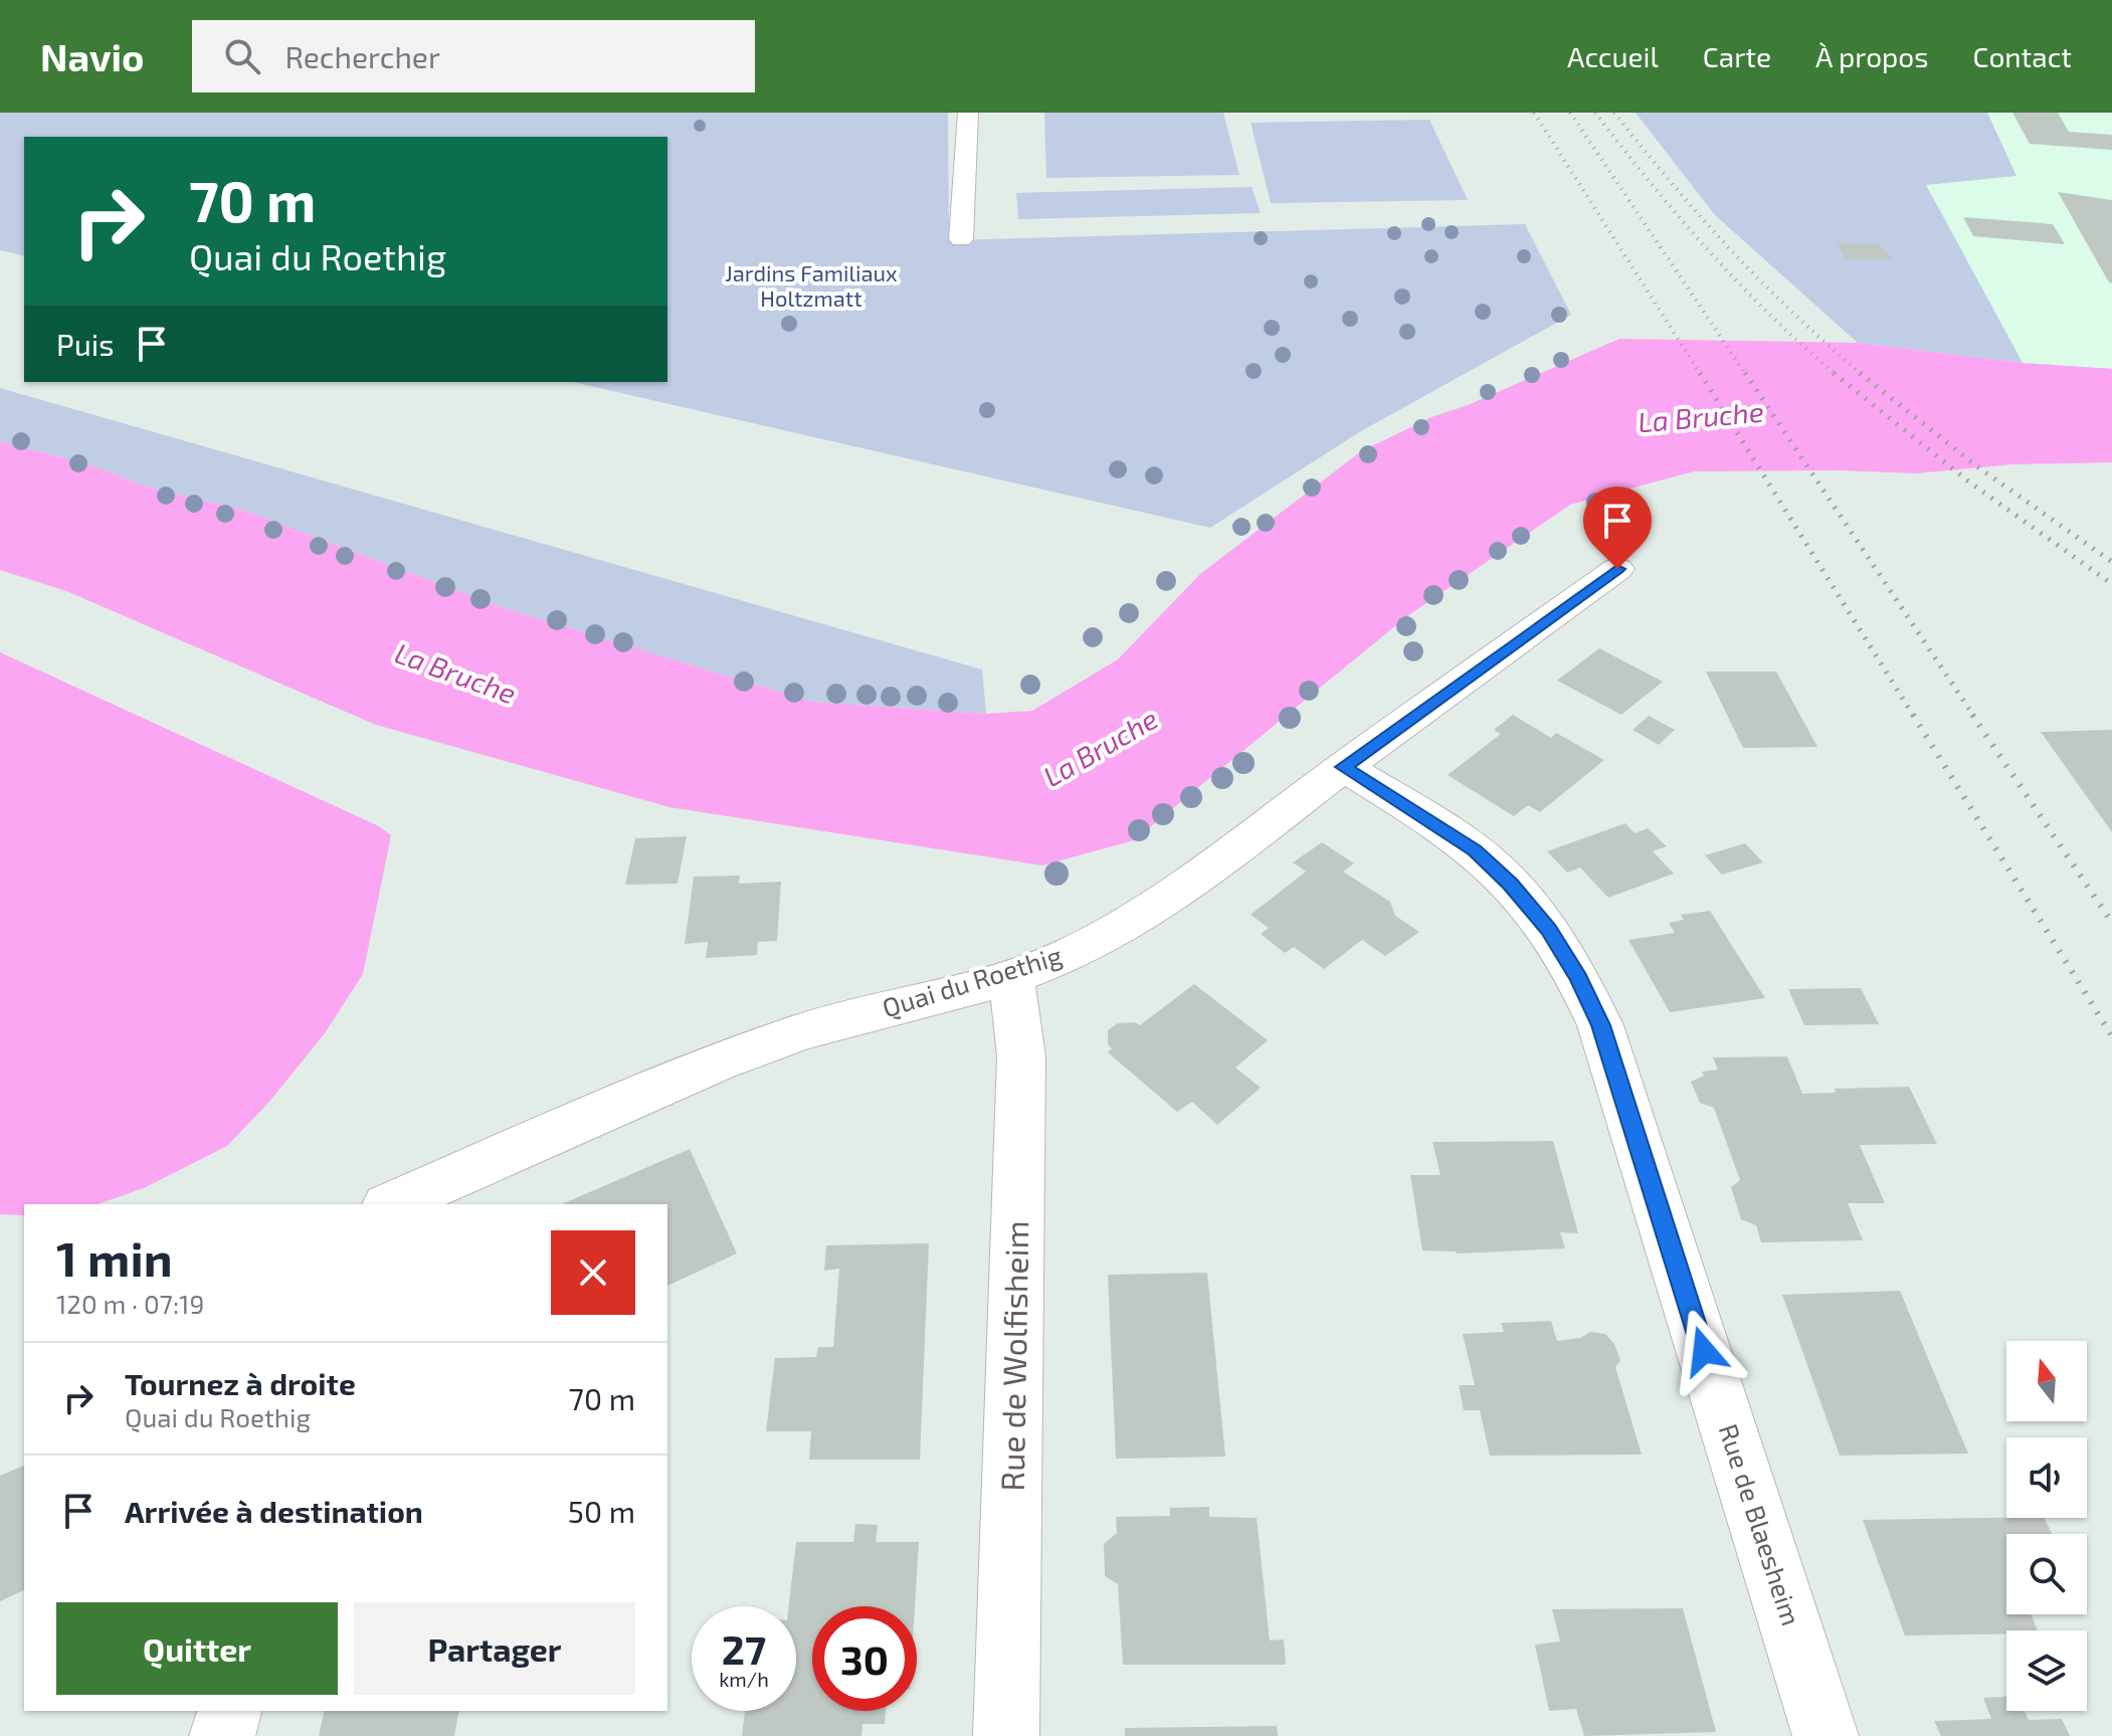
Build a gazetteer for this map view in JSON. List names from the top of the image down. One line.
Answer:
{"streets":{"street":["Quai du Roethig","Rue de Wolfisheim","Rue de Blaesheim"]},"crossings":[["Quai du Roethig","Rue de Wolfisheim"],["Quai du Roethig","Rue de Blaesheim"]],"water":["La Bruche"],"parks":["Jardins Familiaux Holtzmatt"],"north":"top","page":{"header":"Navio","search":"Rechercher","nav":["Accueil","Carte","À propos","Contact"],"turn":["70 m","Quai du Roethig"],"then":"Puis","heading":["1 min","120 m · 07:19"],"list":[{"name":"Tournez à droite","note":"Quai du Roethig","value":"70 m"},{"name":"Arrivée à destination","value":"50 m"}],"buttons":["Quitter","Partager"],"speed":"27 km/h","limit":"30"}}
